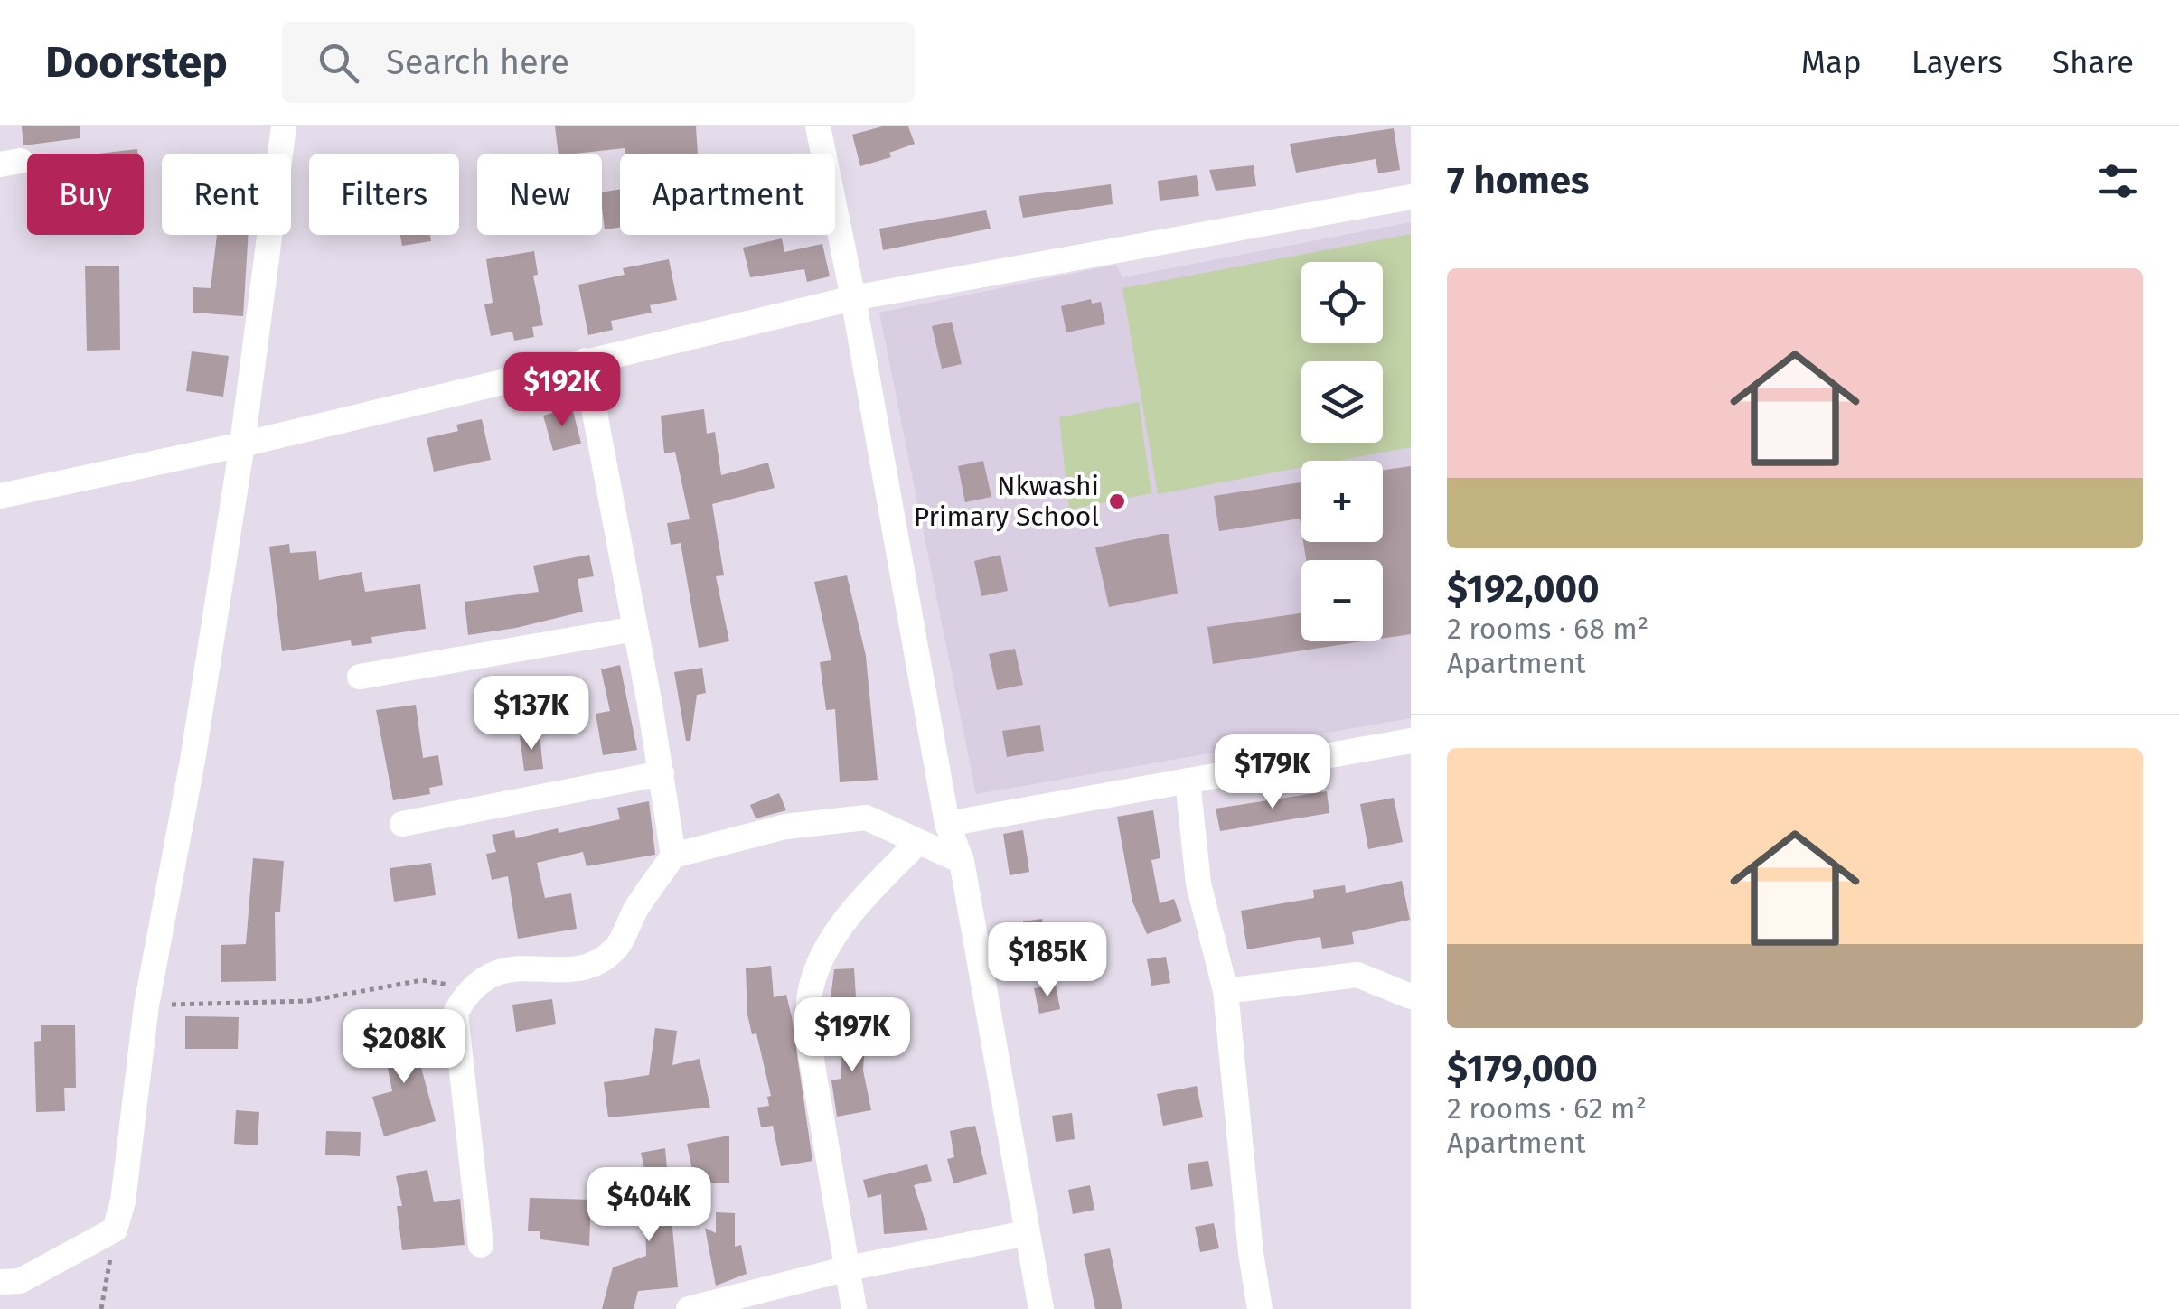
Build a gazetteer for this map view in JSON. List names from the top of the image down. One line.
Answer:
{"places":["Nkwashi Primary School"],"page":{"header":"Doorstep","search":"Search here","nav":["Map","Layers","Share"],"heading":"7 homes","chip":["Buy","Rent","Filters","New","Apartment"],"list":[{"name":"$192,000","note":"2 rooms · 68 m² · Apartment"},{"name":"$179,000","note":"2 rooms · 62 m² · Apartment"}],"map_buttons":["+","−"],"price":["$192K","$137K","$179K","$185K","$197K","$208K","$404K"]}}
